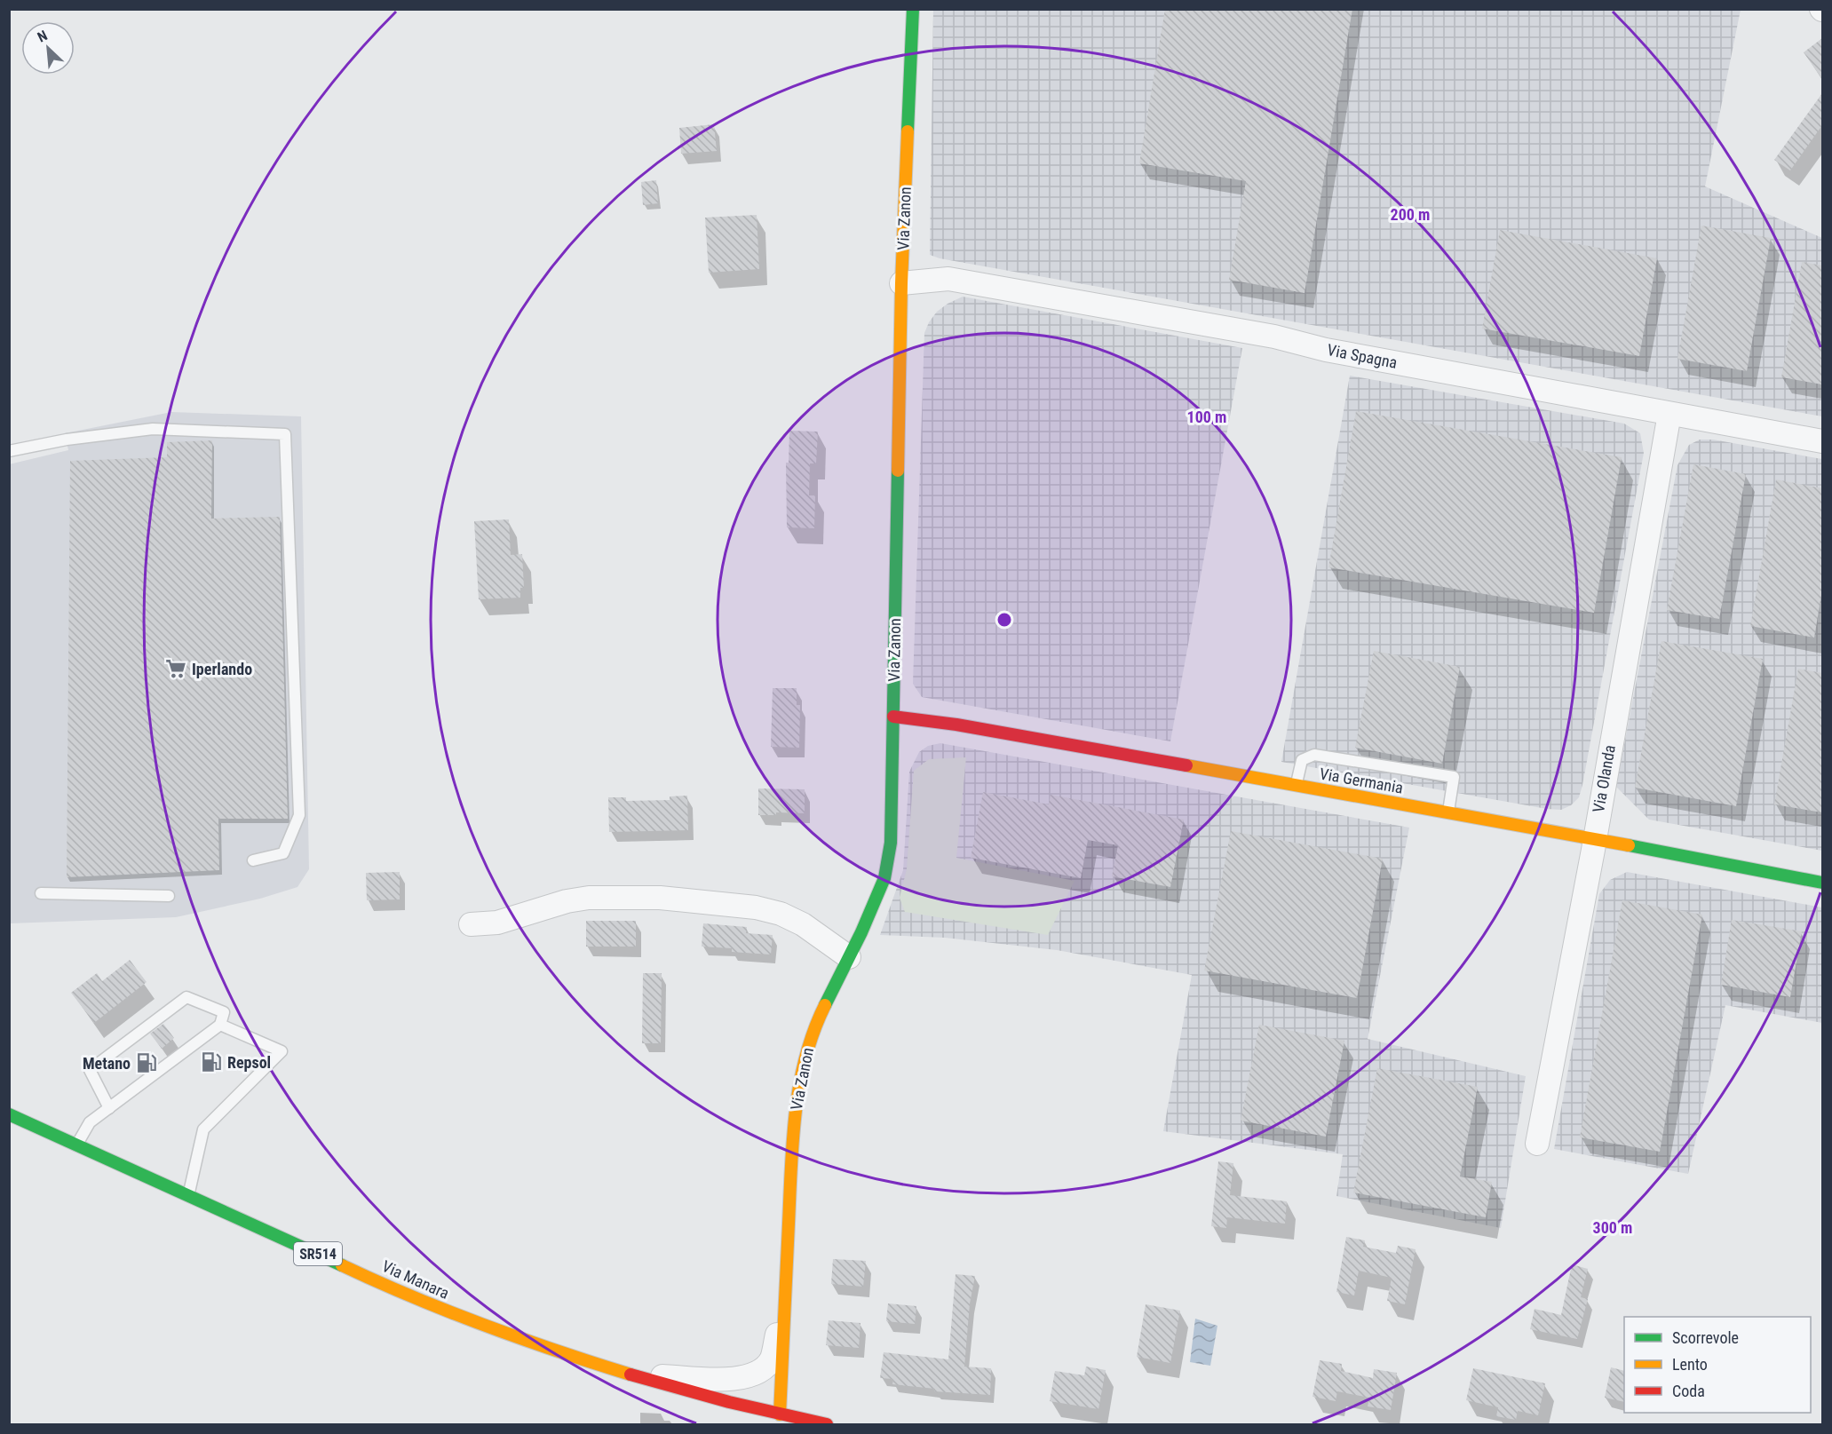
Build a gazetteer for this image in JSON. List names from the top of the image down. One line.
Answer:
{"streets":{"street":["Via Zanon","Via Spagna","Via Olanda","Via Germania","SR514","Via Manara"]},"crossings":[["Via Zanon","Via Spagna"],["Via Zanon","Via Germania"],["Via Zanon","Via Manara"],["Via Spagna","Via Olanda"],["Via Olanda","Via Germania"]],"places":{"supermarket":["Iperlando"],"fuel station":["Repsol","Metano"]},"legend":["Scorrevole","Lento","Coda"],"north":"top left","rings":["200 m","100 m","300 m"]}
